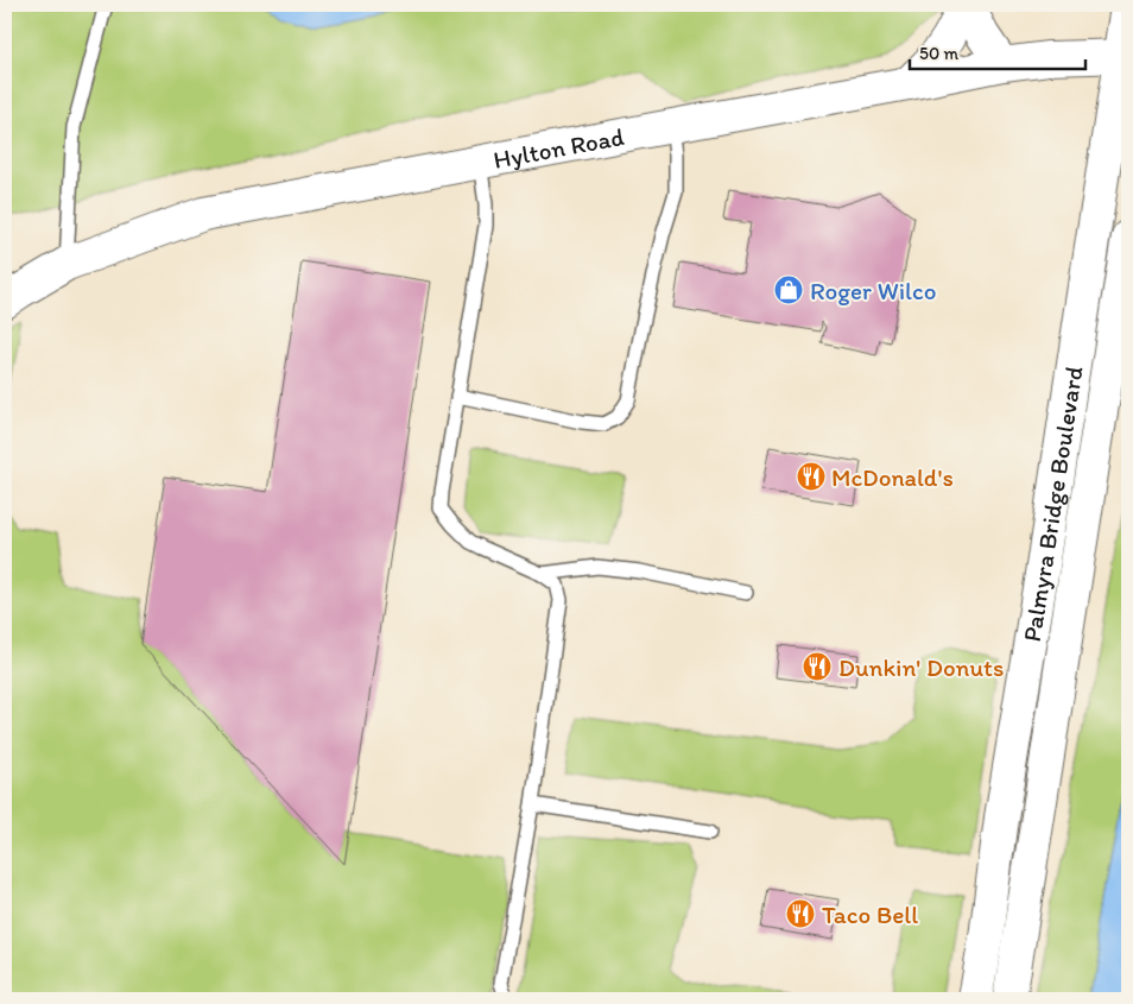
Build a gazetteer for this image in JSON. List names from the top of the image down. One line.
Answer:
{"streets":{"main road":["Hylton Road","Palmyra Bridge Boulevard"]},"crossings":[["Hylton Road","Palmyra Bridge Boulevard"]],"places":{"shop":["Roger Wilco"],"restaurant":["McDonald's","Dunkin' Donuts","Taco Bell"]},"scale_bar":"50 m"}
